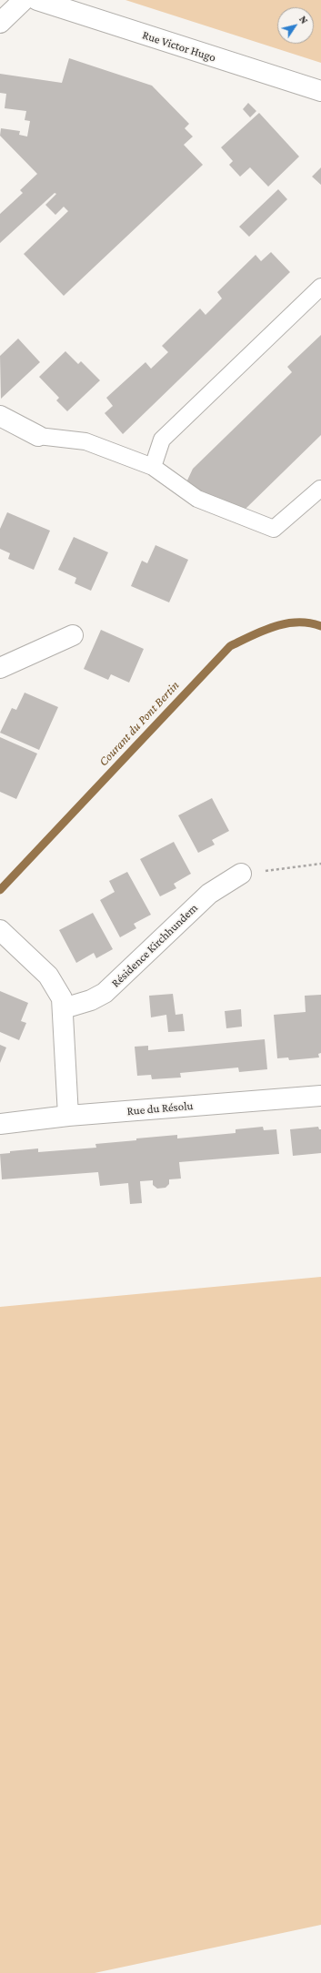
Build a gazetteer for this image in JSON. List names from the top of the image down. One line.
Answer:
{"streets":{"street":["Rue Victor Hugo","Résidence Kirchhundem","Rue du Résolu"]},"water":["Courant du Pont Bertin"],"north":"top right"}
